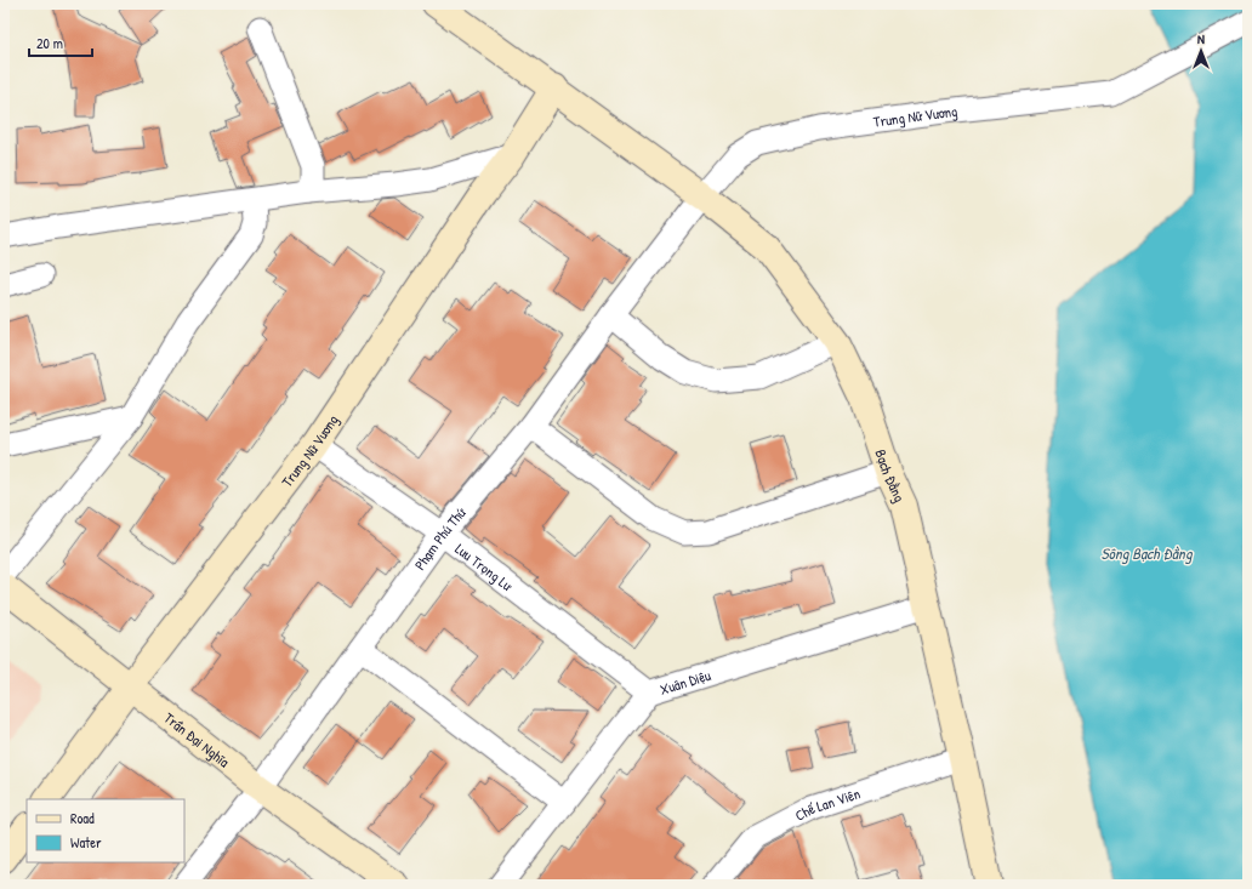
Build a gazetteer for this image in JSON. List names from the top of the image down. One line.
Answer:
{"streets":{"street":["Trưng Nữ Vương","Bạch Đằng","Phạm Phú Thứ","Lưu Trọng Lư","Xuân Diệu","Trần Đại Nghĩa","Chế Lan Viên"]},"crossings":[["Trưng Nữ Vương","Bạch Đằng"],["Trưng Nữ Vương","Phạm Phú Thứ"],["Trưng Nữ Vương","Lưu Trọng Lư"],["Trưng Nữ Vương","Trần Đại Nghĩa"],["Bạch Đằng","Phạm Phú Thứ"],["Bạch Đằng","Xuân Diệu"],["Bạch Đằng","Chế Lan Viên"],["Phạm Phú Thứ","Lưu Trọng Lư"],["Phạm Phú Thứ","Trần Đại Nghĩa"],["Lưu Trọng Lư","Xuân Diệu"]],"water":["Sông Bạch Đằng"],"legend":["Road","Water"],"scale_bar":"20 m","north":"top"}
